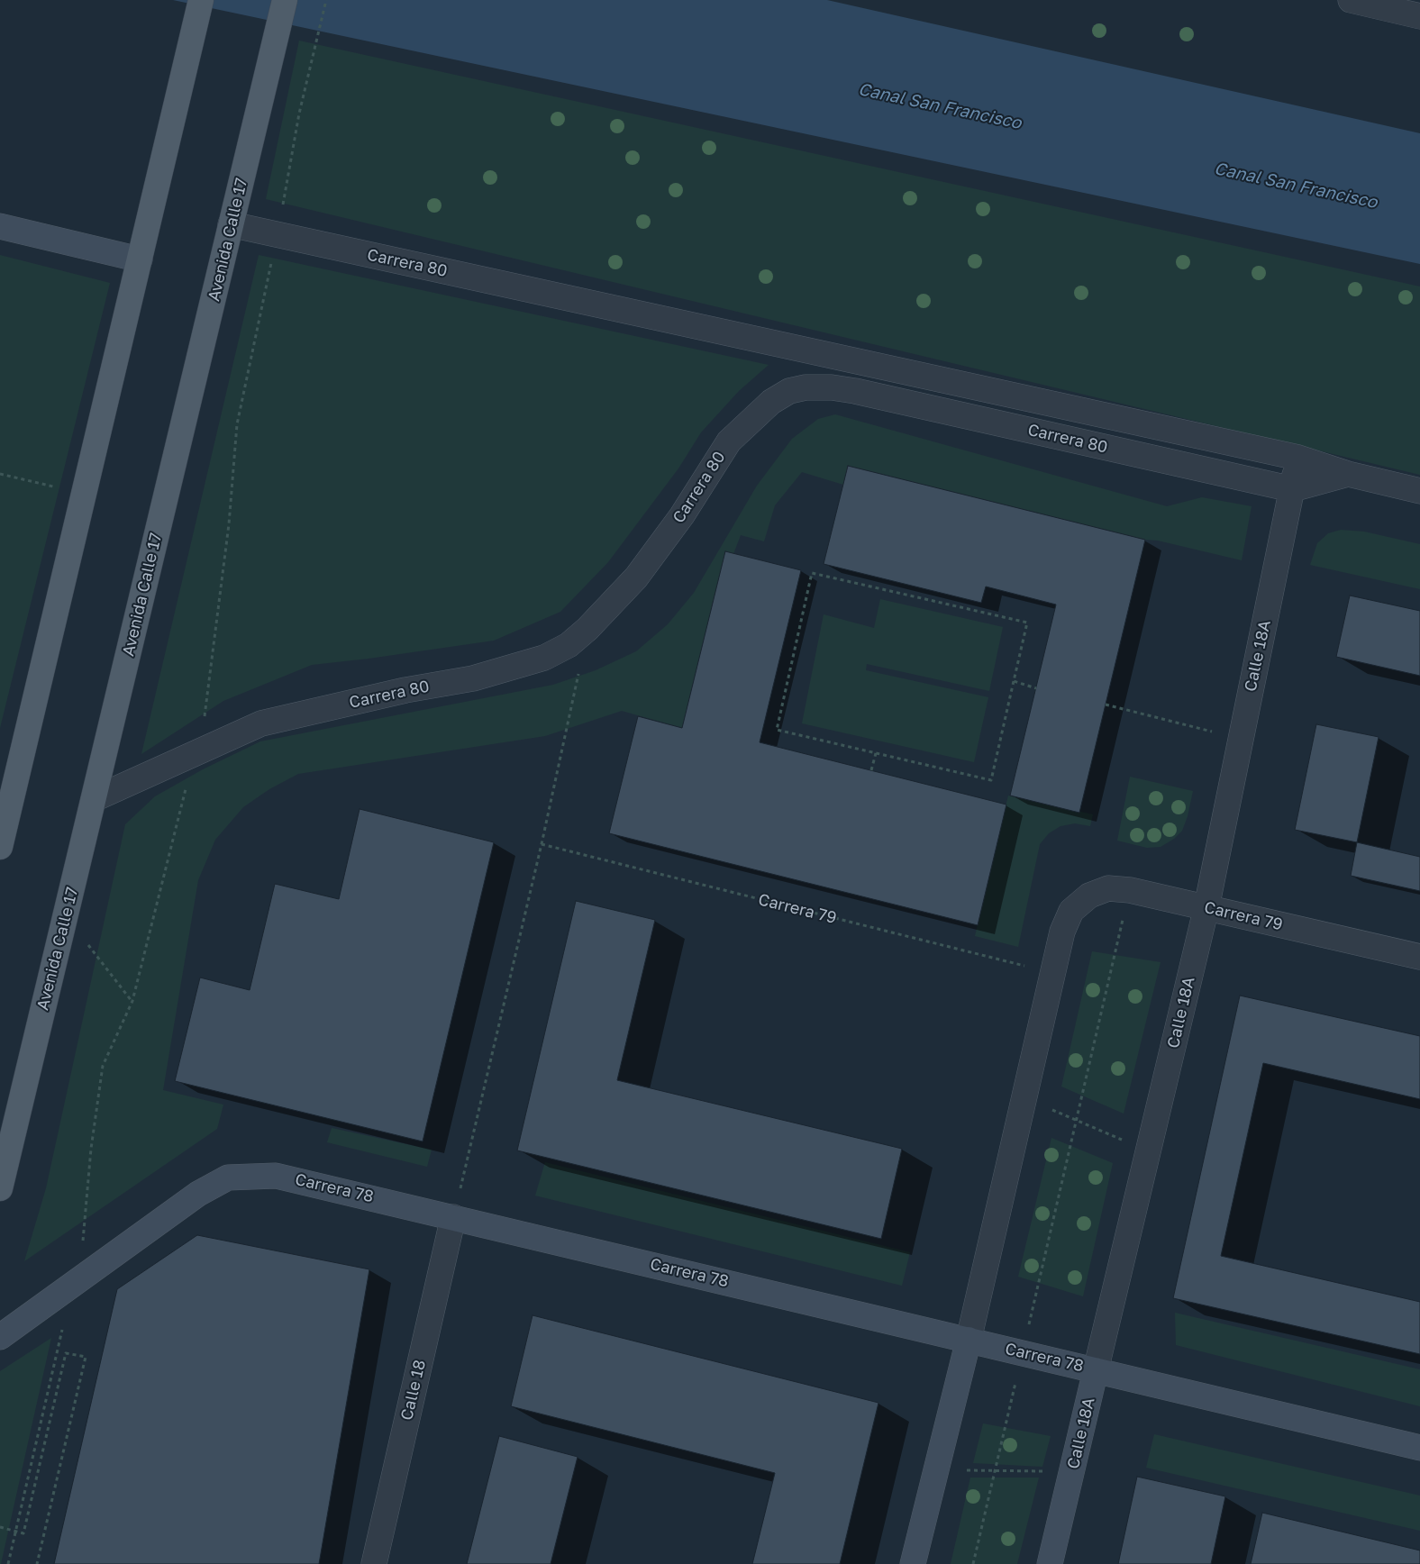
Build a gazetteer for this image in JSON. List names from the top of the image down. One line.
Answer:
{"streets":{"main road":["Avenida Calle 17"],"street":["Carrera 80","Calle 18A","Carrera 79","Carrera 78","Calle 18"]},"crossings":[["Avenida Calle 17","Carrera 80"],["Carrera 80","Calle 18A"],["Calle 18A","Carrera 79"],["Calle 18A","Carrera 78"],["Carrera 78","Calle 18"]],"water":["Canal San Francisco"]}
